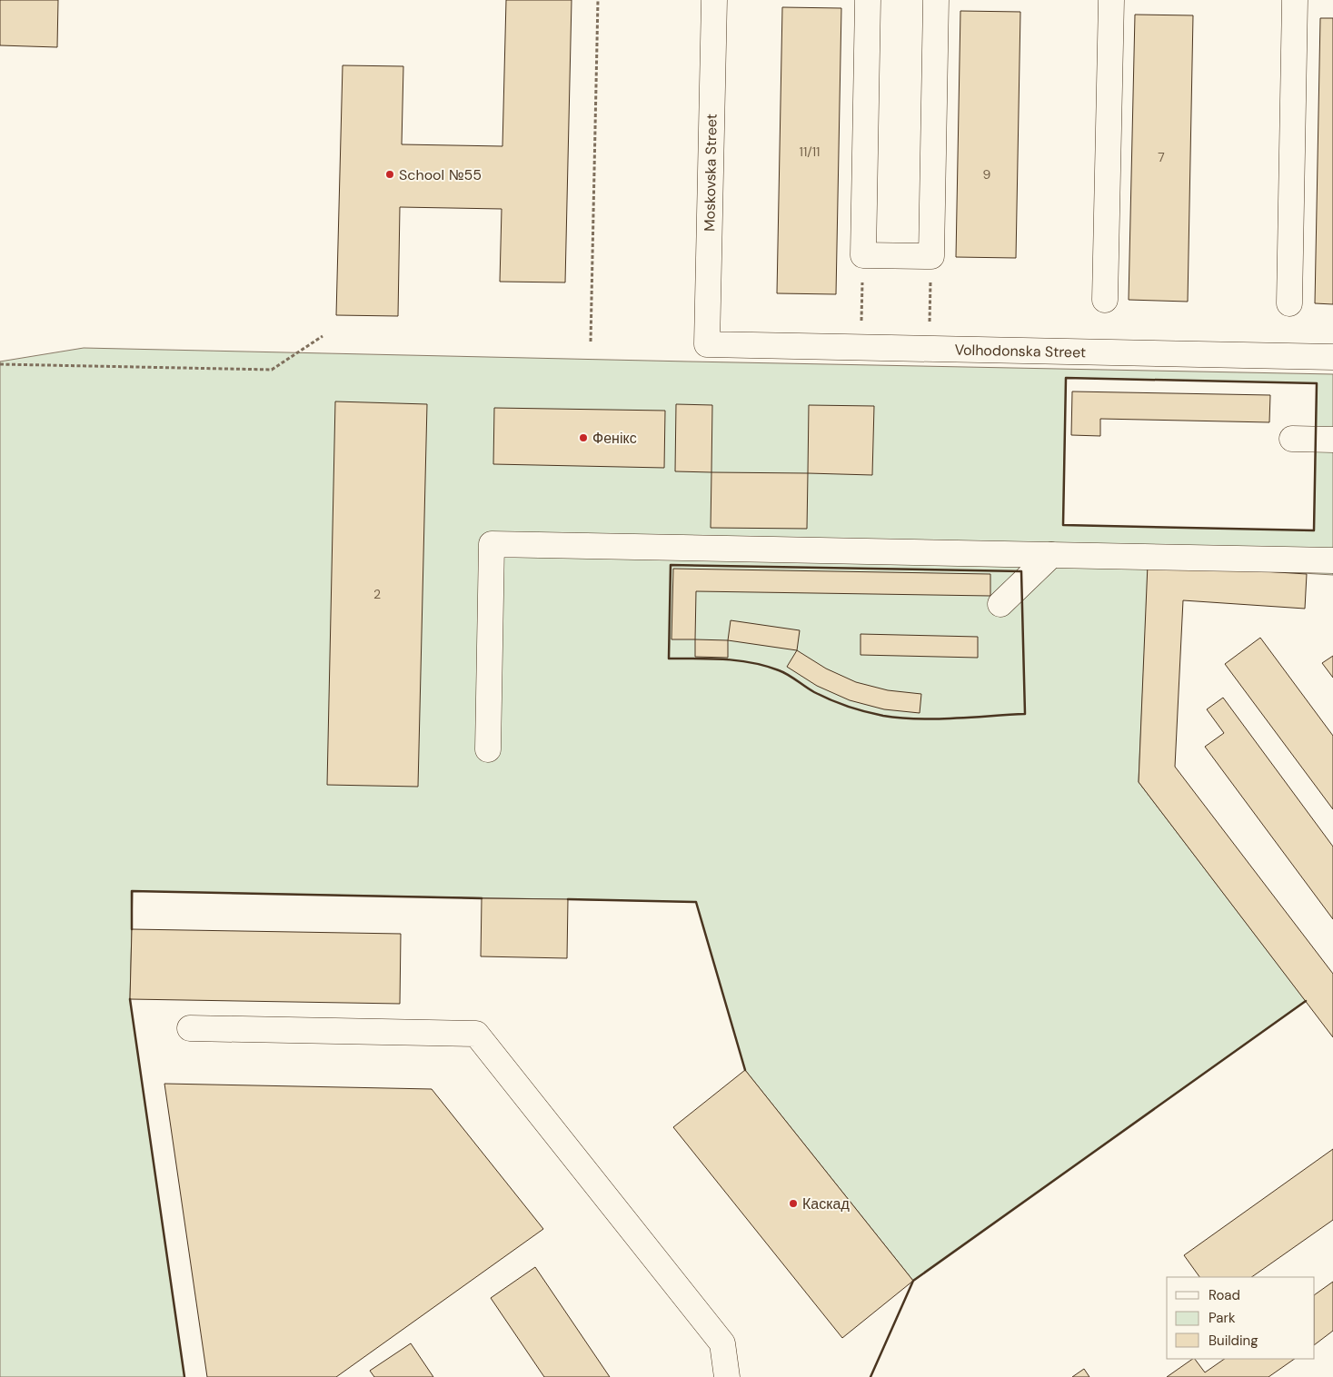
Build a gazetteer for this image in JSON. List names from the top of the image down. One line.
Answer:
{"streets":{"street":["Moskovska Street","Volhodonska Street"]},"crossings":[["Moskovska Street","Volhodonska Street"]],"places":["School №55","Фенікс","Каскад"],"house_numbers":["11/11","7","9","2"],"legend":["Road","Park","Building"]}
